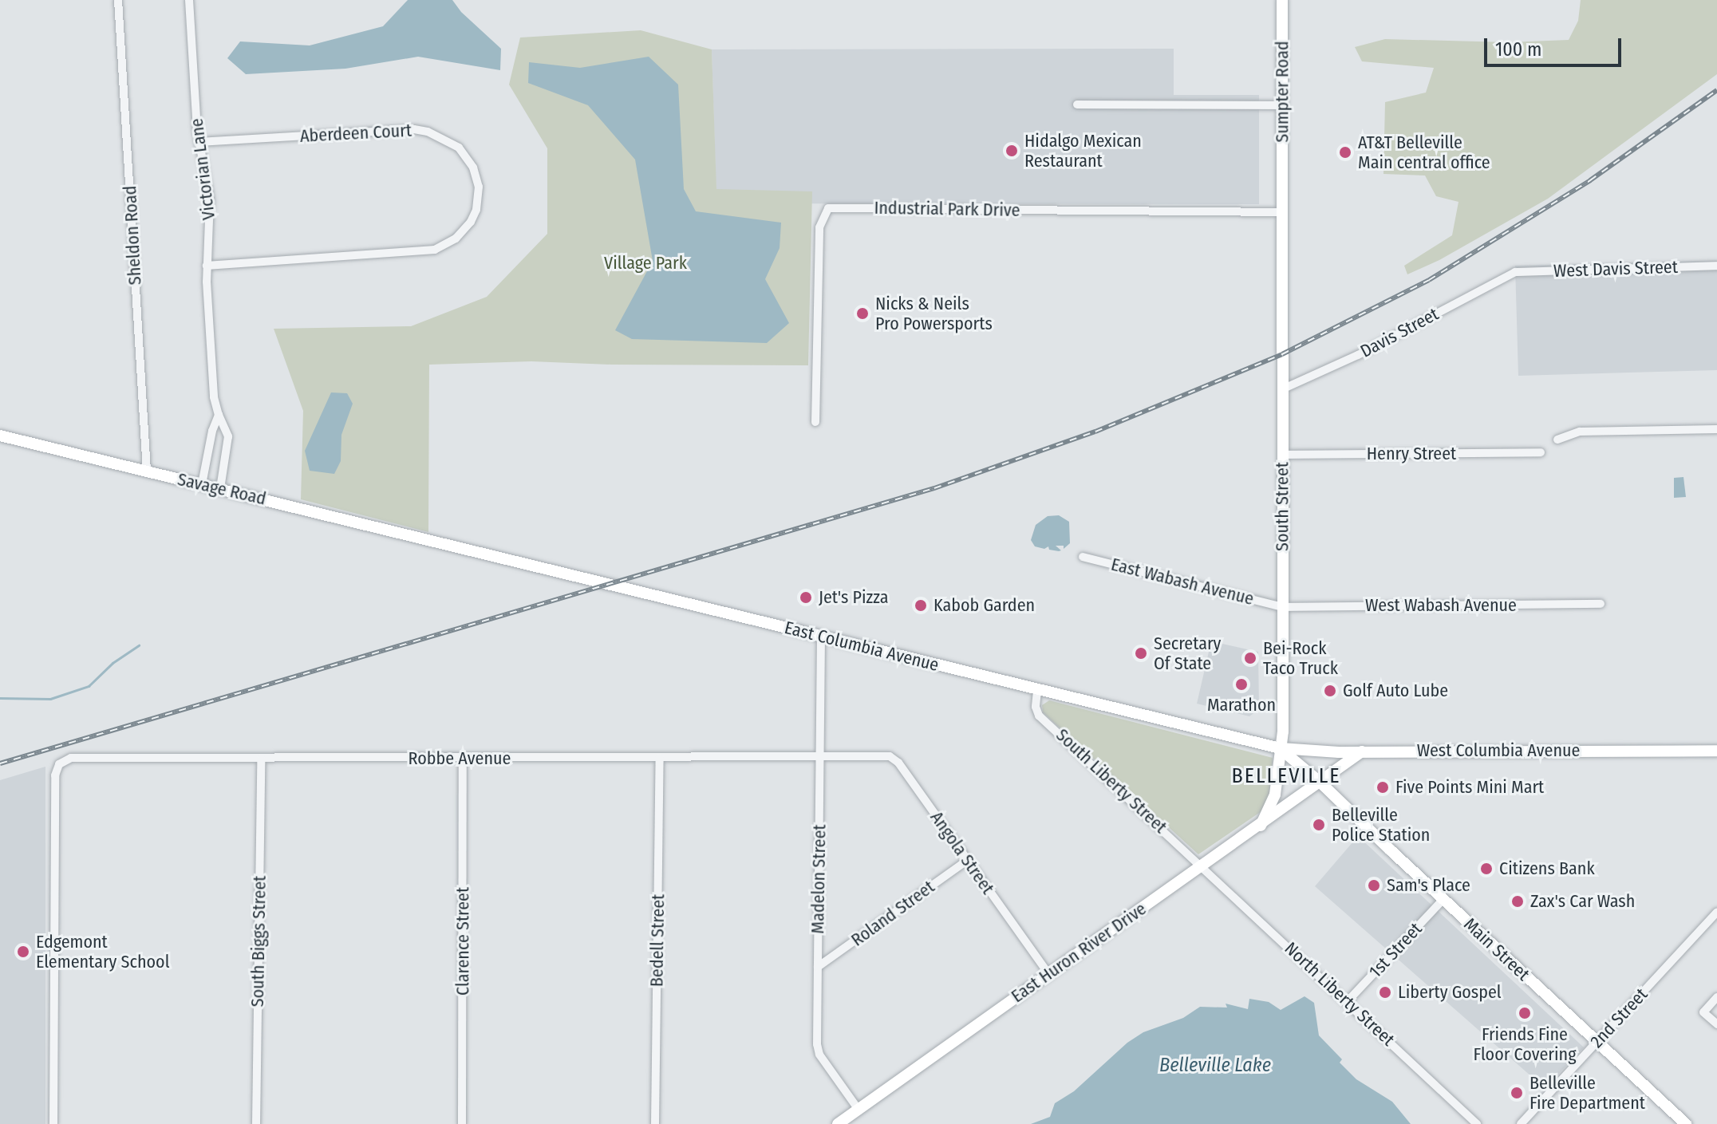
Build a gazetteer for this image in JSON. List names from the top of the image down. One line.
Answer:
{"streets":{"street":["Sumpter Road","Aberdeen Court","Victorian Lane","Industrial Park Drive","Sheldon Road","West Davis Street","Davis Street","Henry Street","Savage Road","South Street","East Wabash Avenue","West Wabash Avenue","East Columbia Avenue","West Columbia Avenue","Robbe Avenue","South Liberty Street","Angola Street","Madelon Street","Roland Street","Bedell Street","South Biggs Street","Clarence Street","Main Street","1st Street","East Huron River Drive","North Liberty Street","2nd Street"]},"crossings":[["Sumpter Road","South Street"],["Aberdeen Court","Victorian Lane"],["Victorian Lane","Savage Road"],["Industrial Park Drive","South Street"],["Sheldon Road","Savage Road"],["West Davis Street","Davis Street"],["Davis Street","South Street"],["Henry Street","South Street"],["Savage Road","East Columbia Avenue"],["South Street","East Wabash Avenue"],["South Street","West Wabash Avenue"],["South Street","East Columbia Avenue"],["South Street","West Columbia Avenue"],["South Street","Main Street"],["South Street","East Huron River Drive"],["East Wabash Avenue","West Wabash Avenue"],["East Columbia Avenue","West Columbia Avenue"],["East Columbia Avenue","South Liberty Street"],["East Columbia Avenue","Madelon Street"],["East Columbia Avenue","Main Street"],["West Columbia Avenue","Main Street"],["West Columbia Avenue","East Huron River Drive"],["Robbe Avenue","Angola Street"],["Robbe Avenue","Madelon Street"],["Robbe Avenue","Bedell Street"],["Robbe Avenue","South Biggs Street"],["Robbe Avenue","Clarence Street"],["South Liberty Street","East Huron River Drive"],["South Liberty Street","North Liberty Street"],["Angola Street","Roland Street"],["Angola Street","East Huron River Drive"],["Madelon Street","Roland Street"],["Madelon Street","East Huron River Drive"],["Main Street","1st Street"],["Main Street","East Huron River Drive"],["Main Street","2nd Street"],["1st Street","North Liberty Street"],["East Huron River Drive","North Liberty Street"]],"districts":["BELLEVILLE"],"water":["Belleville Lake"],"parks":["Village Park"],"places":["Hidalgo Mexican Restaurant","AT&T Belleville Main central office","Nicks & Neils Pro Powersports","Jet's Pizza","Kabob Garden","Secretary Of State","Bei-Rock Taco Truck","Marathon","Golf Auto Lube","Five Points Mini Mart","Belleville Police Station","Citizens Bank","Sam's Place","Zax's Car Wash","Edgemont Elementary School","Liberty Gospel","Friends Fine Floor Covering","Belleville Fire Department"],"scale_bar":"100 m"}
